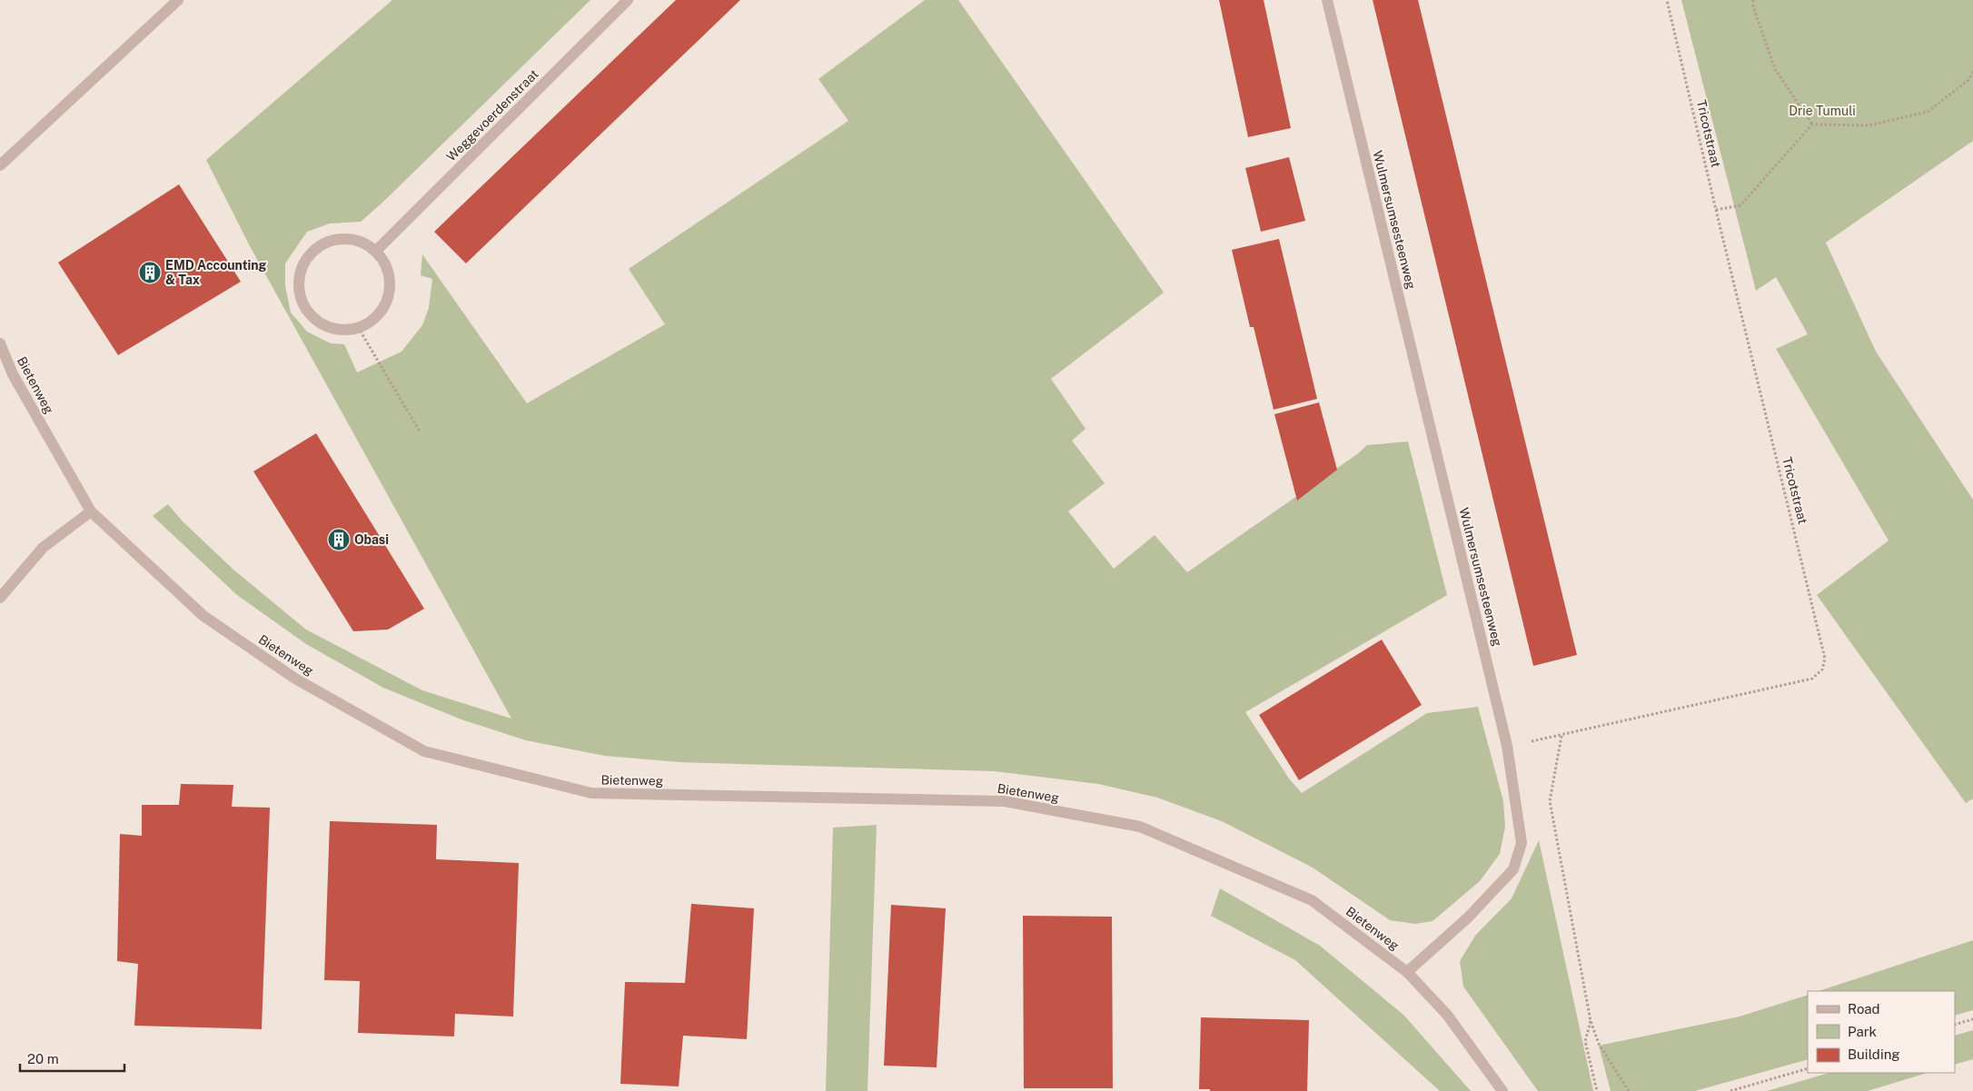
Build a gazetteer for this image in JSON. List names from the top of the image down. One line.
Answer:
{"streets":{"street":["Weggevoerdenstraat","Wulmersumsesteenweg","Bietenweg"],"path":["Tricotstraat"]},"crossings":[["Tricotstraat","Wulmersumsesteenweg"],["Wulmersumsesteenweg","Bietenweg"]],"parks":["Drie Tumuli"],"places":{"building":["EMD Accounting & Tax","Obasi"]},"legend":["Road","Park","Building"],"scale_bar":"20 m"}
